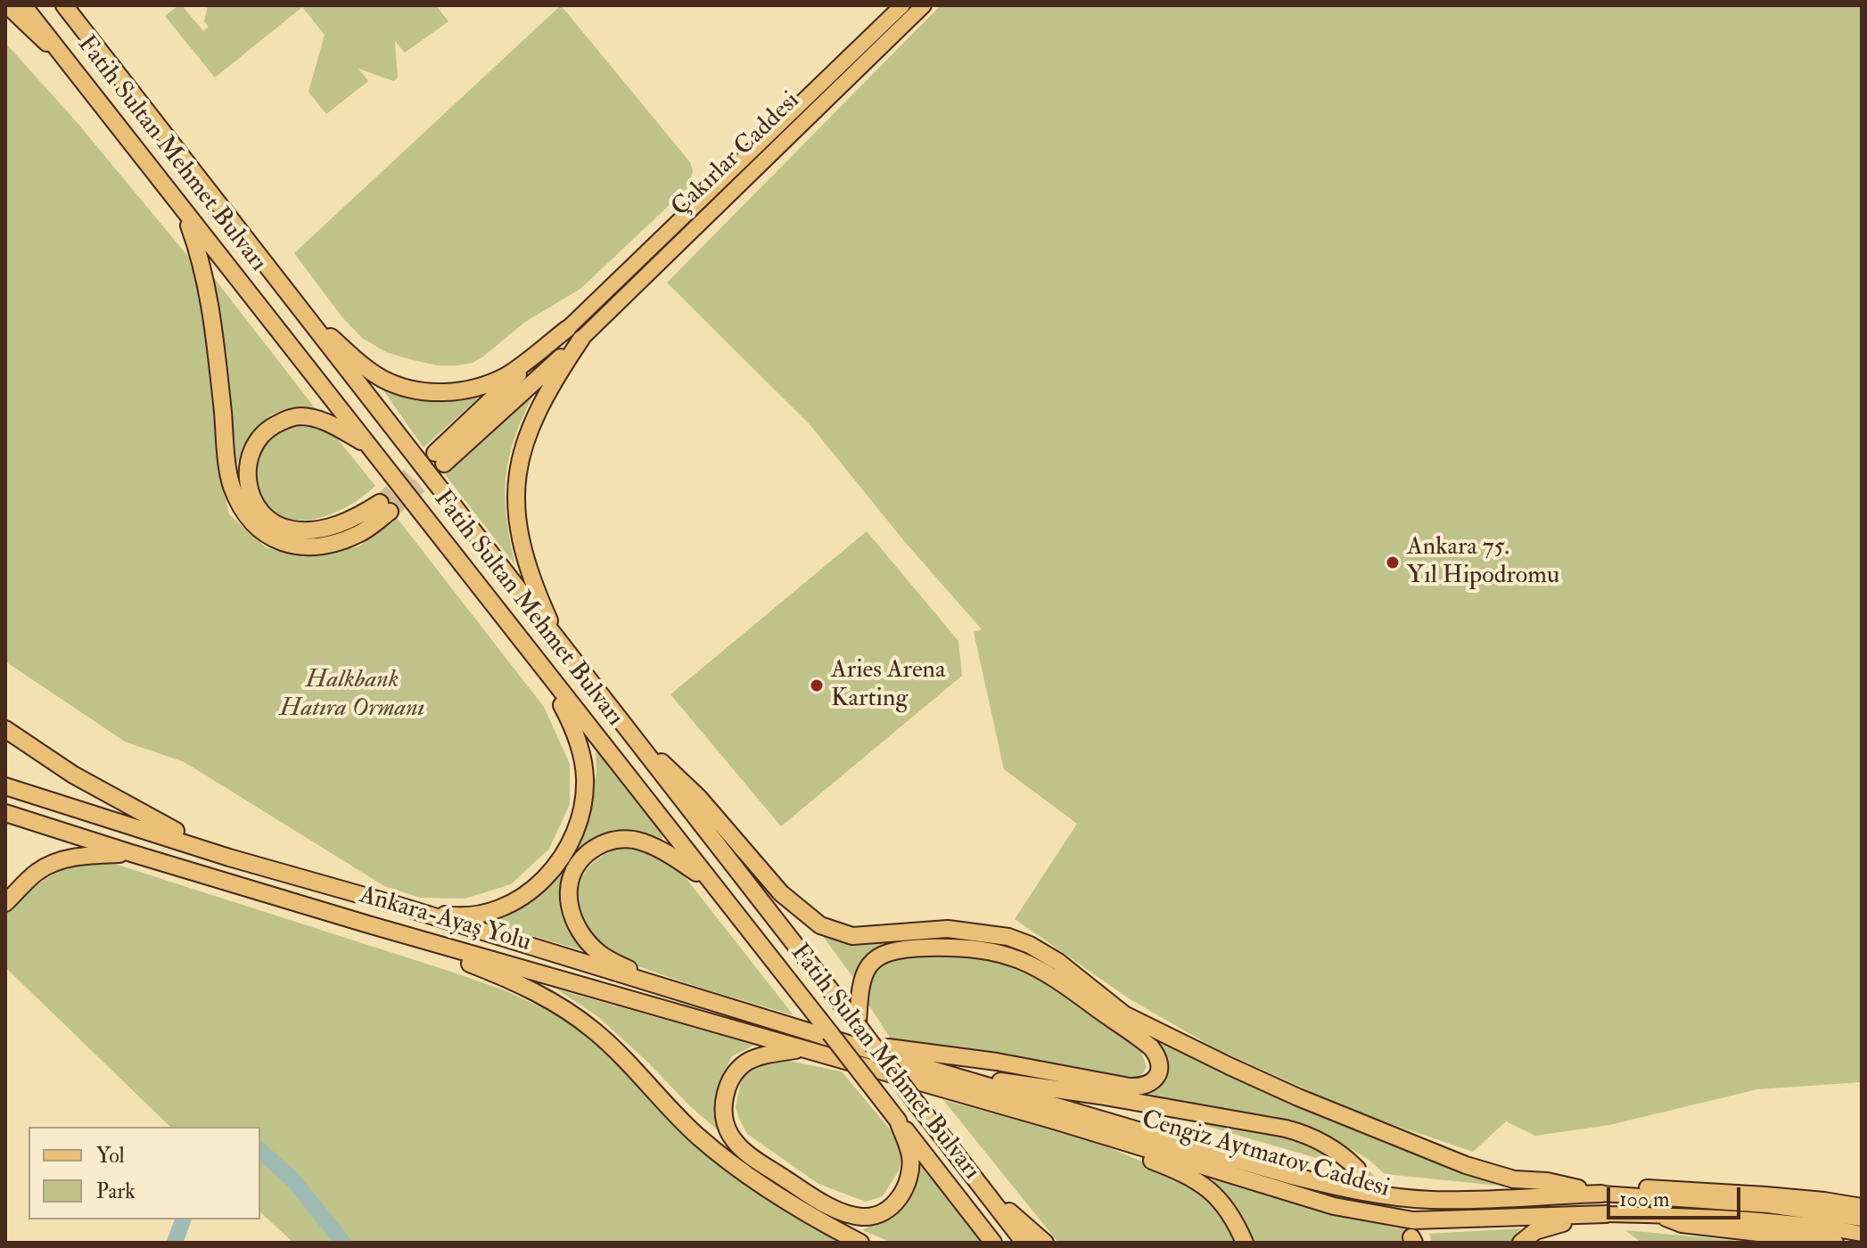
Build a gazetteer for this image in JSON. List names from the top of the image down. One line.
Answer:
{"streets":{"highway":["Fatih Sultan Mehmet Bulvarı","Ankara-Ayaş Yolu","Cengiz Aytmatov Caddesi"],"main road":["Çakırlar Caddesi"]},"crossings":[["Ankara-Ayaş Yolu","Cengiz Aytmatov Caddesi"]],"parks":["Halkbank Hatıra Ormanı"],"places":["Ankara 75. Yıl Hipodromu","Aries Arena Karting"],"legend":["Yol","Park"],"scale_bar":"100 m"}
